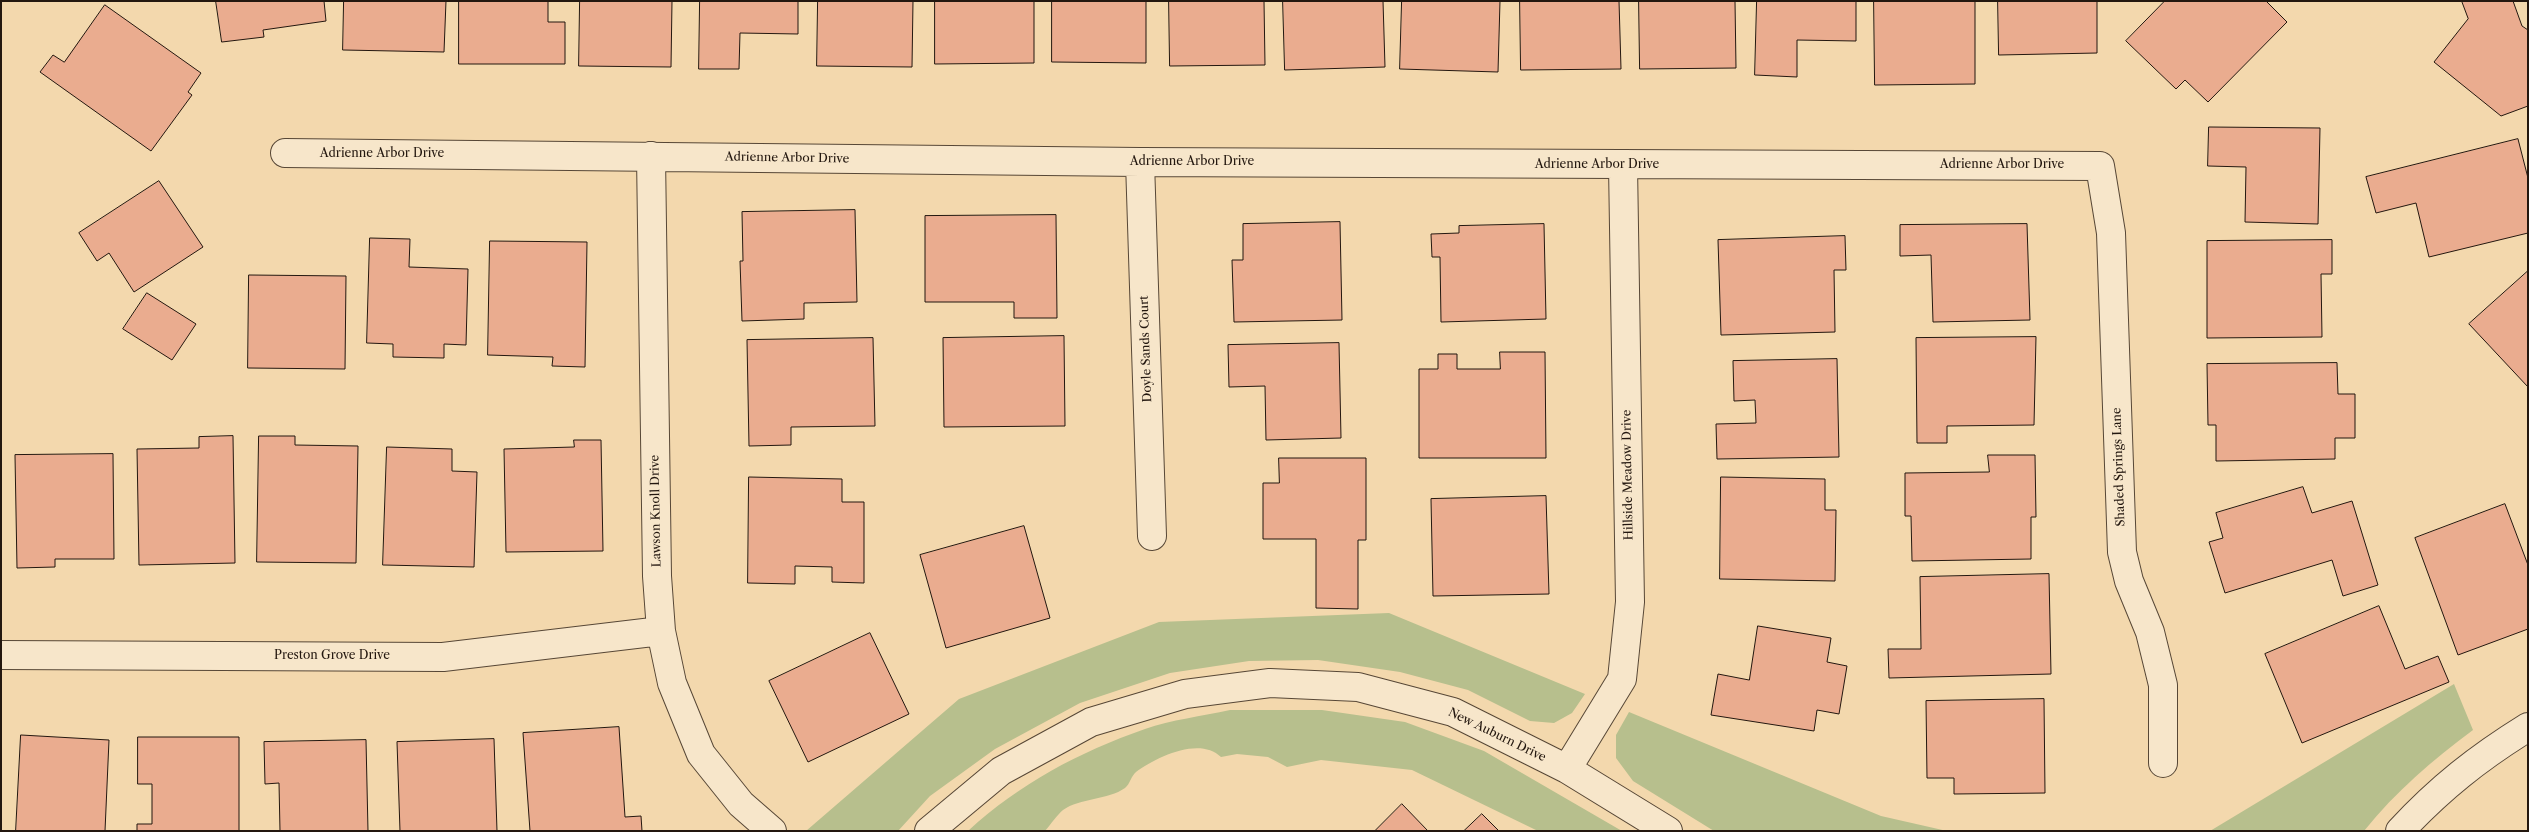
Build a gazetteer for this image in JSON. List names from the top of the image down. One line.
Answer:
{"streets":{"street":["Adrienne Arbor Drive","Doyle Sands Court","Shaded Springs Lane","Hillside Meadow Drive","Lawson Knoll Drive","Preston Grove Drive","New Auburn Drive"]},"crossings":[["Adrienne Arbor Drive","Doyle Sands Court"],["Adrienne Arbor Drive","Shaded Springs Lane"],["Adrienne Arbor Drive","Hillside Meadow Drive"],["Adrienne Arbor Drive","Lawson Knoll Drive"],["Hillside Meadow Drive","New Auburn Drive"],["Lawson Knoll Drive","Preston Grove Drive"]]}
